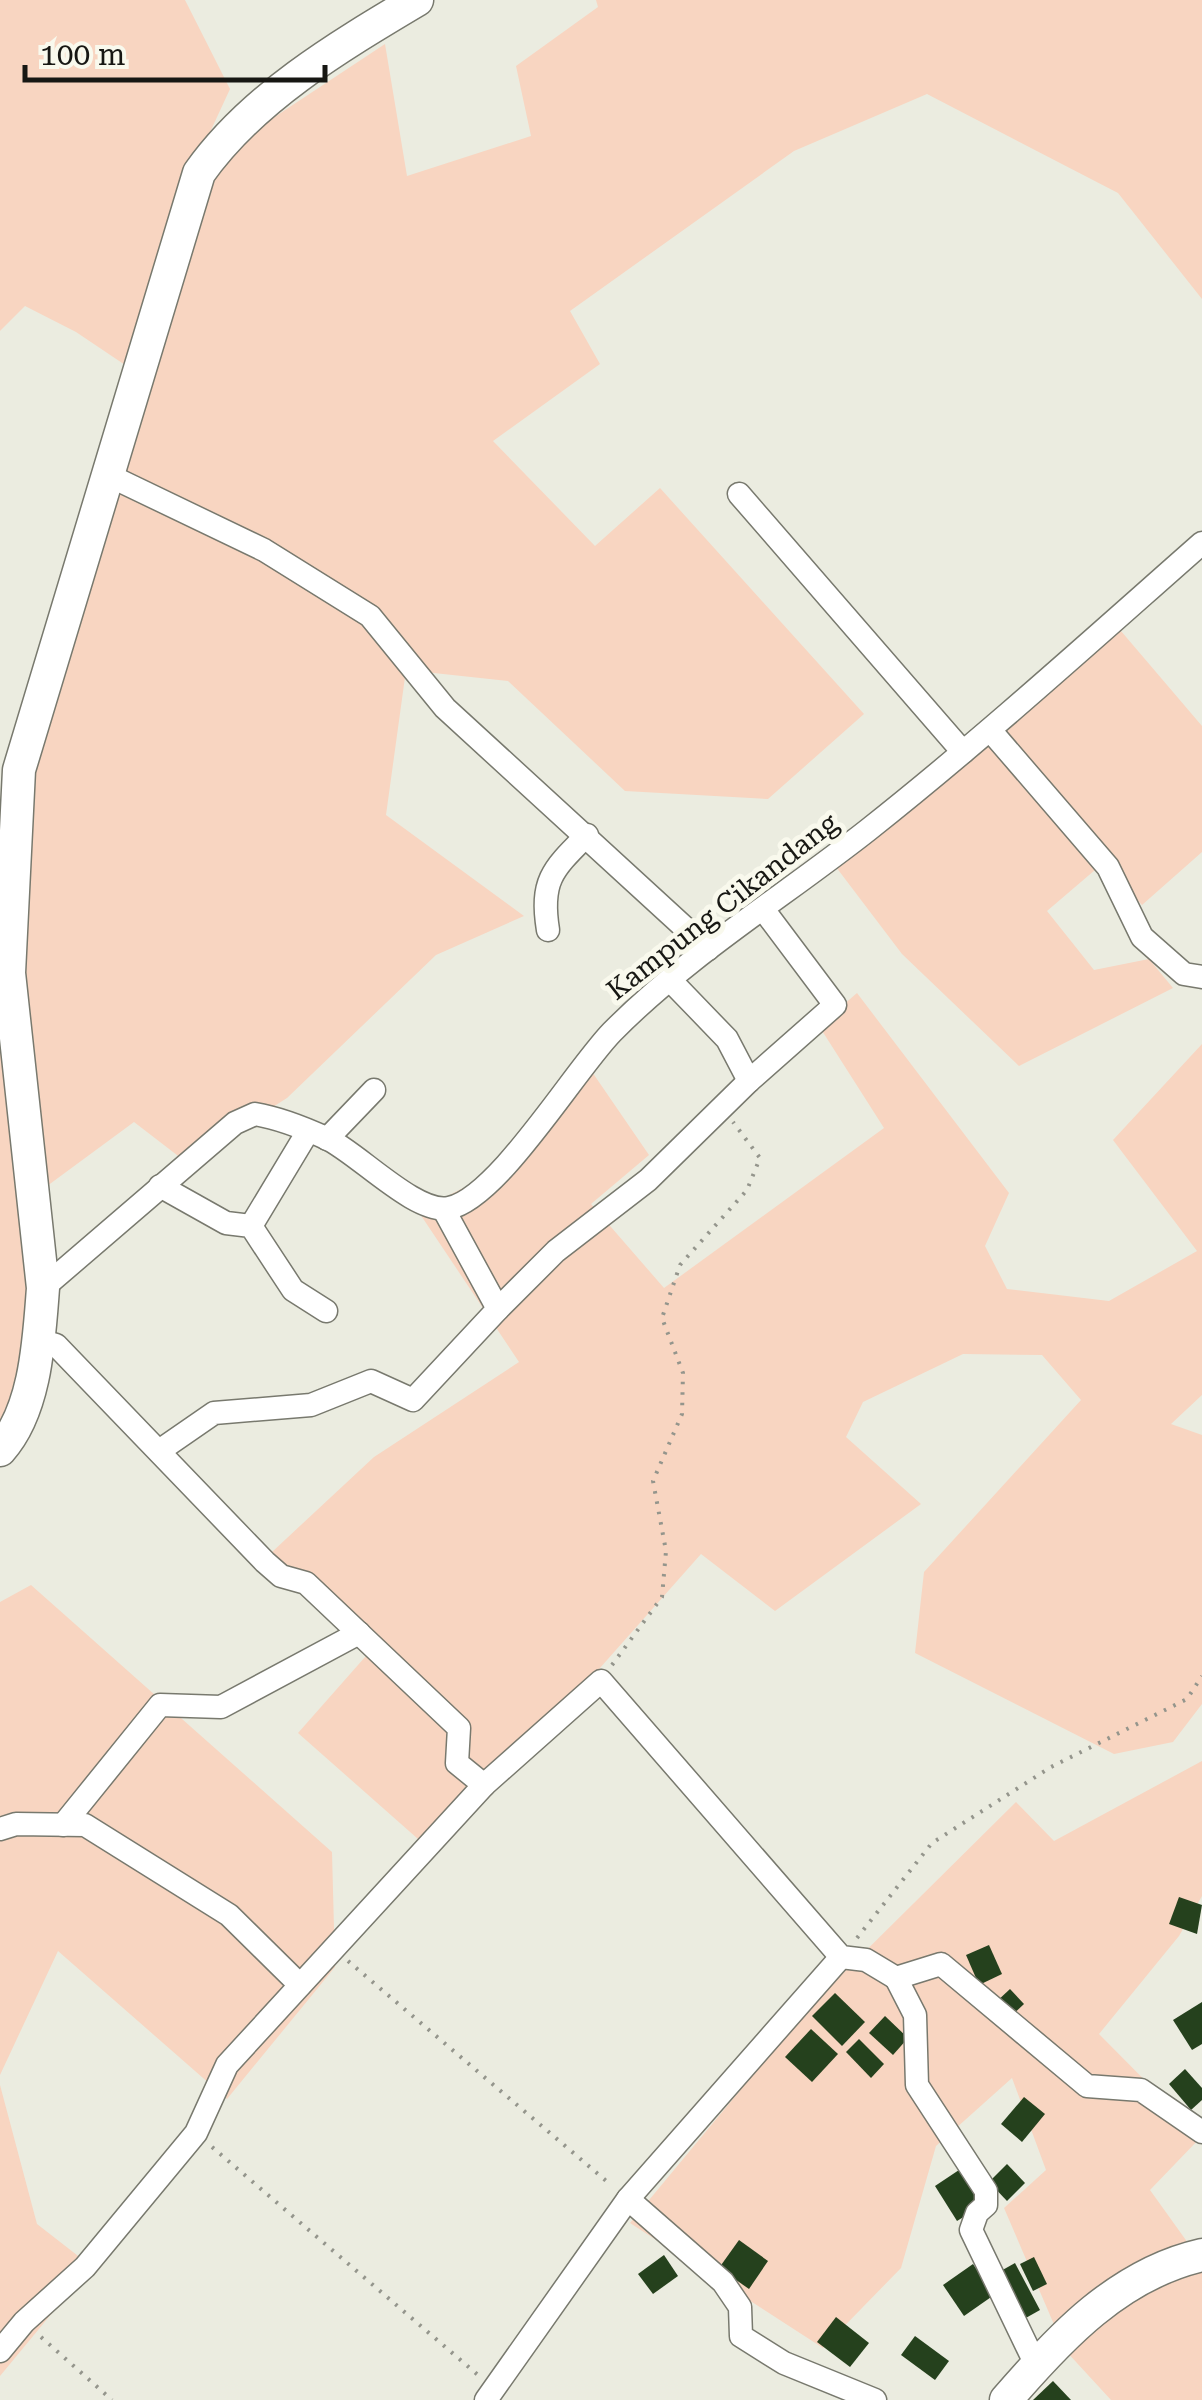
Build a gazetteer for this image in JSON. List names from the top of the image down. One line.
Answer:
{"streets":{"street":["Kampung Cikandang"]},"scale_bar":"100 m"}
